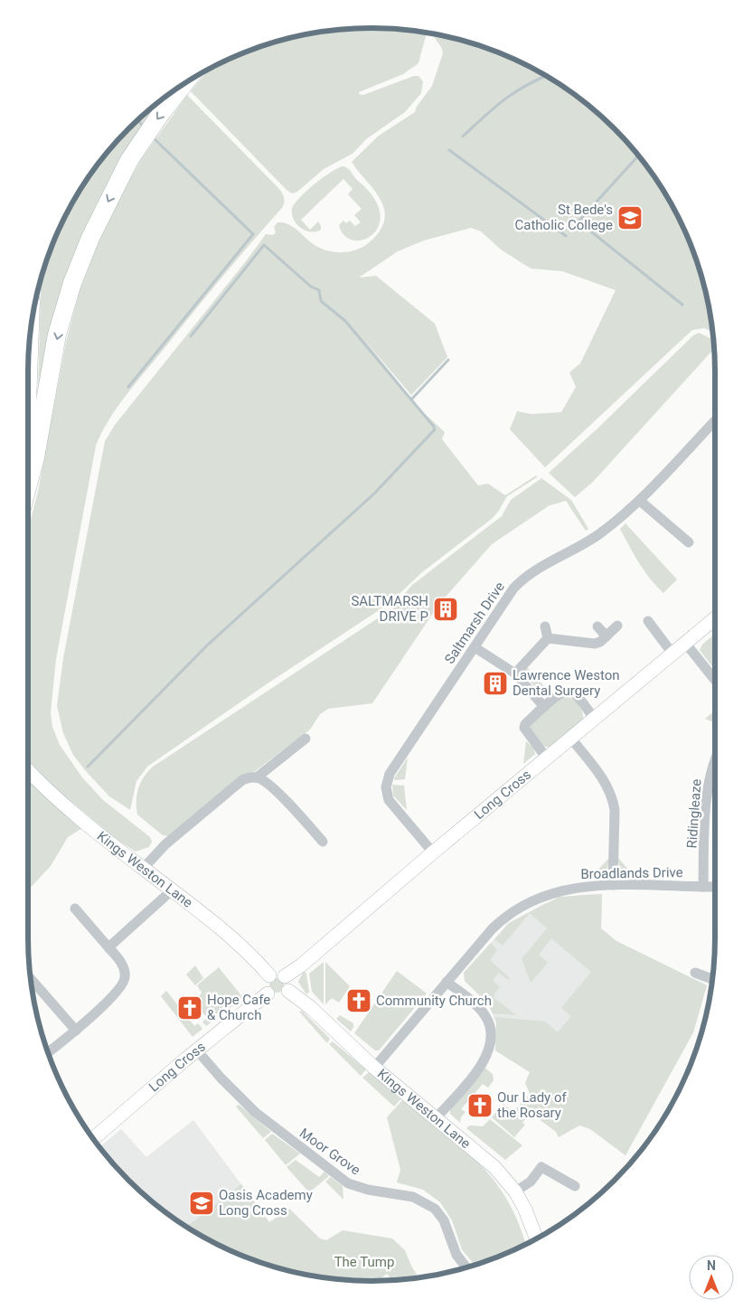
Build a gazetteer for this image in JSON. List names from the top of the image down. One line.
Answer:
{"streets":{"street":["Saltmarsh Drive","Long Cross","Ridingleaze","Kings Weston Lane","Broadlands Drive","Moor Grove"]},"crossings":[["Saltmarsh Drive","Long Cross"],["Long Cross","Kings Weston Lane"],["Long Cross","Moor Grove"],["Ridingleaze","Broadlands Drive"],["Kings Weston Lane","Broadlands Drive"]],"parks":["The Tump"],"places":{"school or university":["St Bede's Catholic College","Oasis Academy Long Cross"],"building":["SALTMARSH DRIVE P","Lawrence Weston Dental Surgery"],"church":["Community Church","Hope Cafe & Church","Our Lady of the Rosary"]},"north":"top"}
